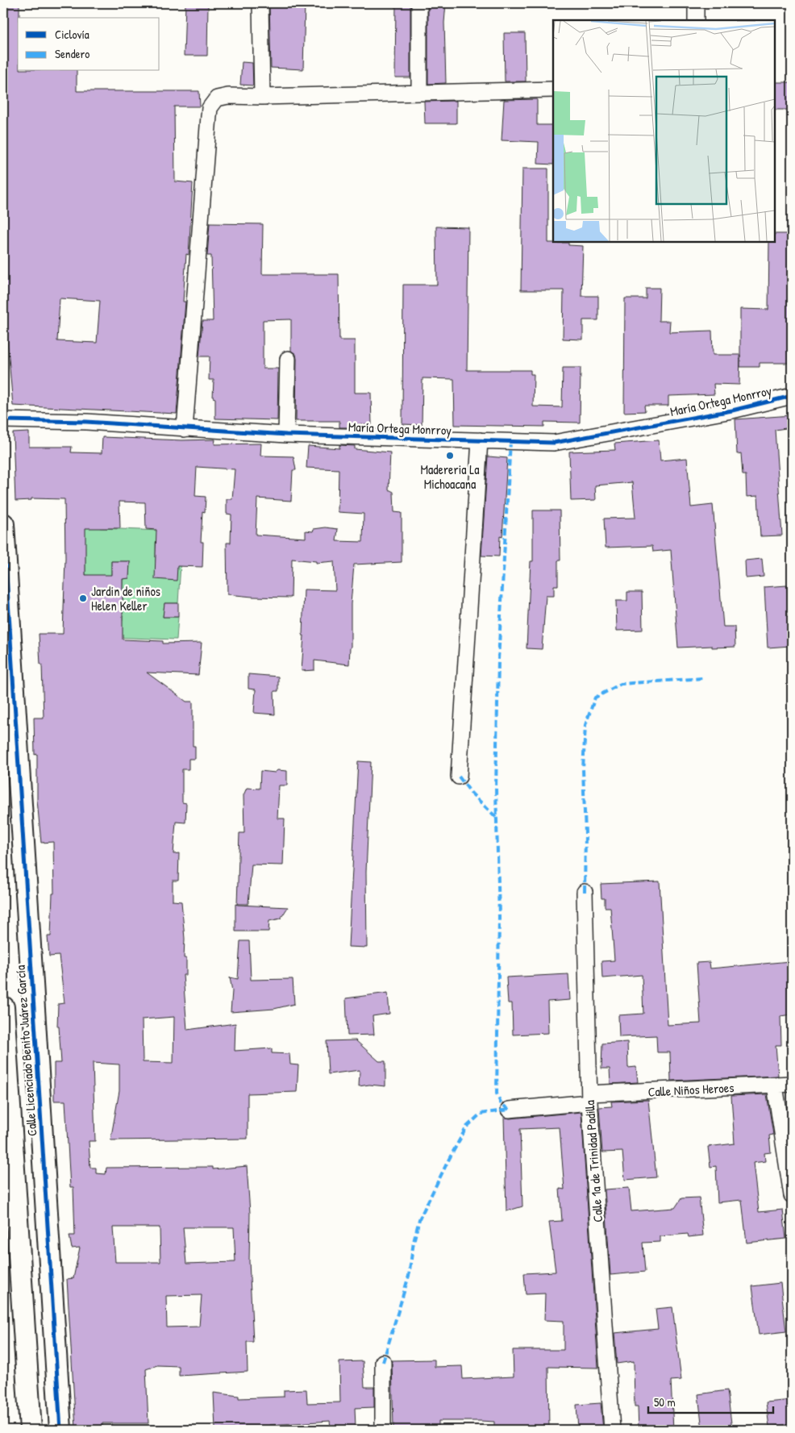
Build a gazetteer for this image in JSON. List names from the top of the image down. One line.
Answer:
{"streets":{"street":["María Ortega Monrroy","Calle Licenciado Benito Juárez García","Calle Niños Heroes","Calle 1a de Trinidad Padilla"]},"crossings":[["Calle Niños Heroes","Calle 1a de Trinidad Padilla"]],"places":["Madereria La Michoacana","Jardin de niños Helen Keller"],"legend":["Ciclovía","Sendero"],"scale_bar":"50 m"}
